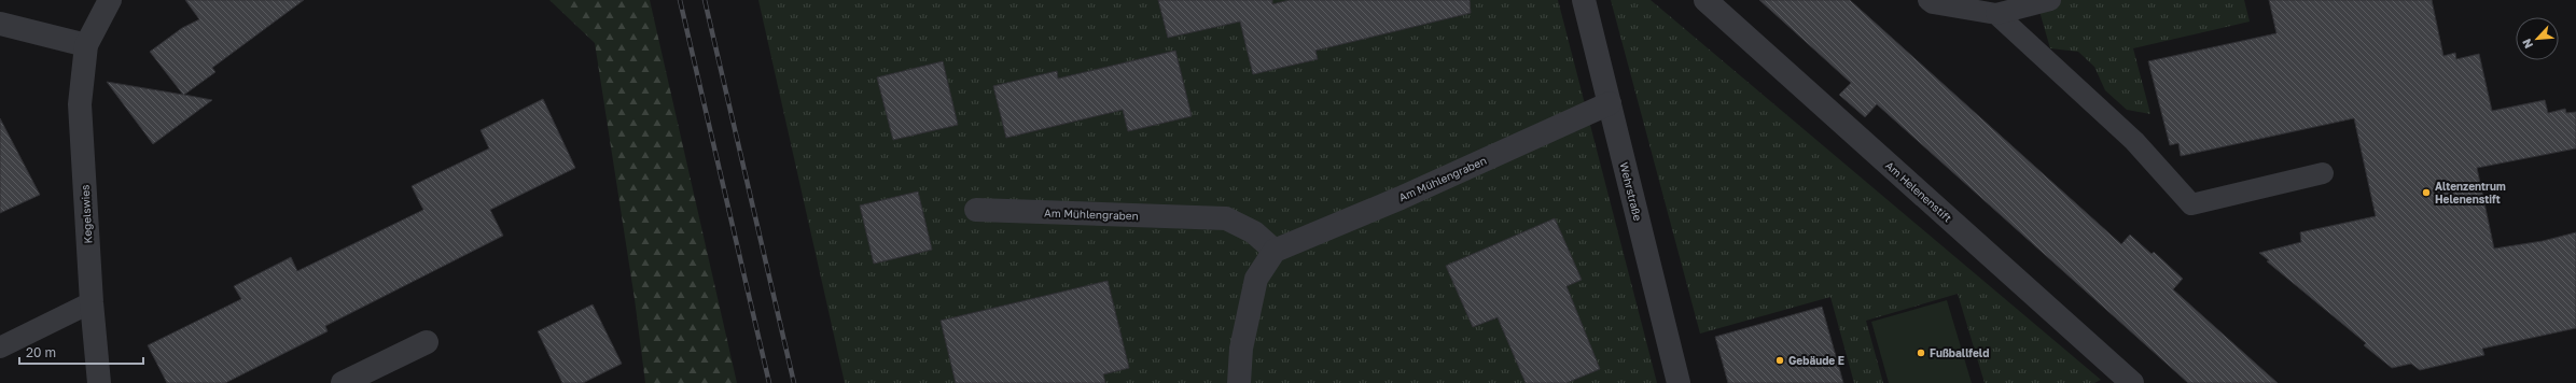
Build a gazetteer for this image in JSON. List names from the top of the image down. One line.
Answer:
{"streets":{"street":["Am Mühlengraben","Wehrstraße","Am Helenenstift","Kegelswies"]},"crossings":[["Am Mühlengraben","Wehrstraße"]],"places":["Altenzentrum Helenenstift","Fußballfeld","Gebäude E"],"scale_bar":"20 m","north":"bottom left"}
